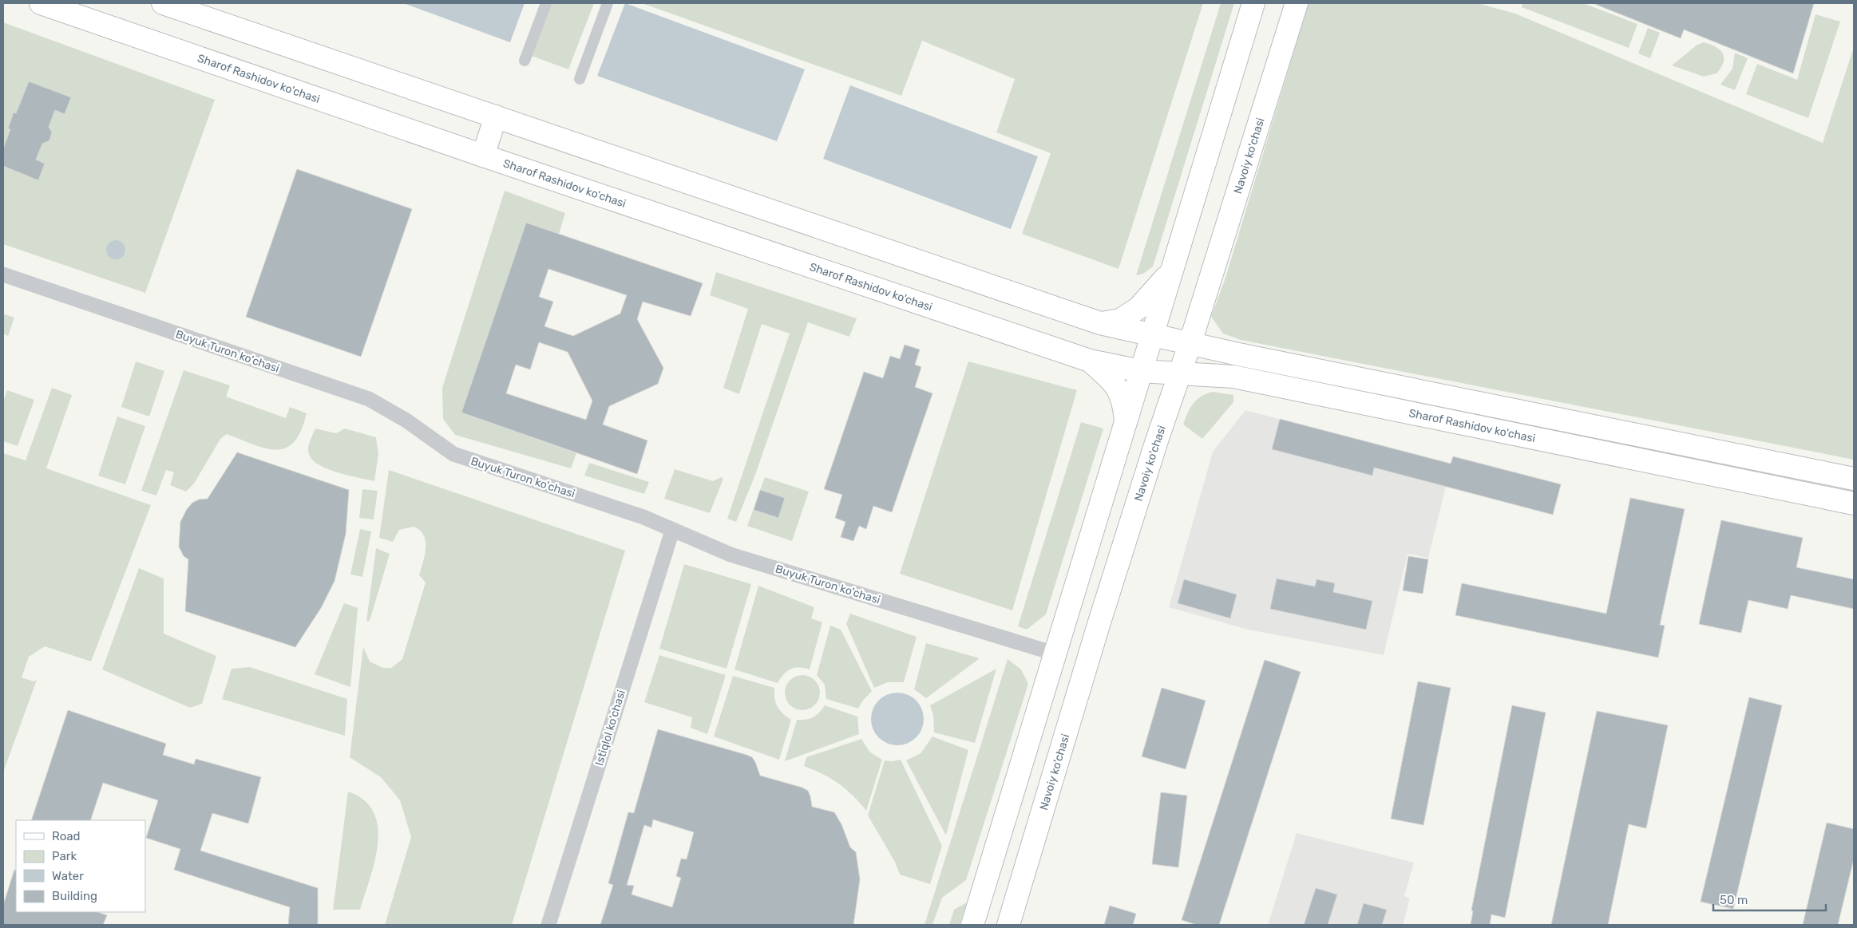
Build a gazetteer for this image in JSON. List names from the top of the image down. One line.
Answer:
{"streets":{"main road":["Sharof Rashidov ko'chasi","Navoiy ko'chasi"],"street":["Buyuk Turon ko'chasi","Istiqlol ko‘chasi"]},"crossings":[["Sharof Rashidov ko'chasi","Navoiy ko'chasi"],["Buyuk Turon ko'chasi","Istiqlol ko‘chasi"]],"legend":["Road","Park","Water","Building"],"scale_bar":"50 m"}
